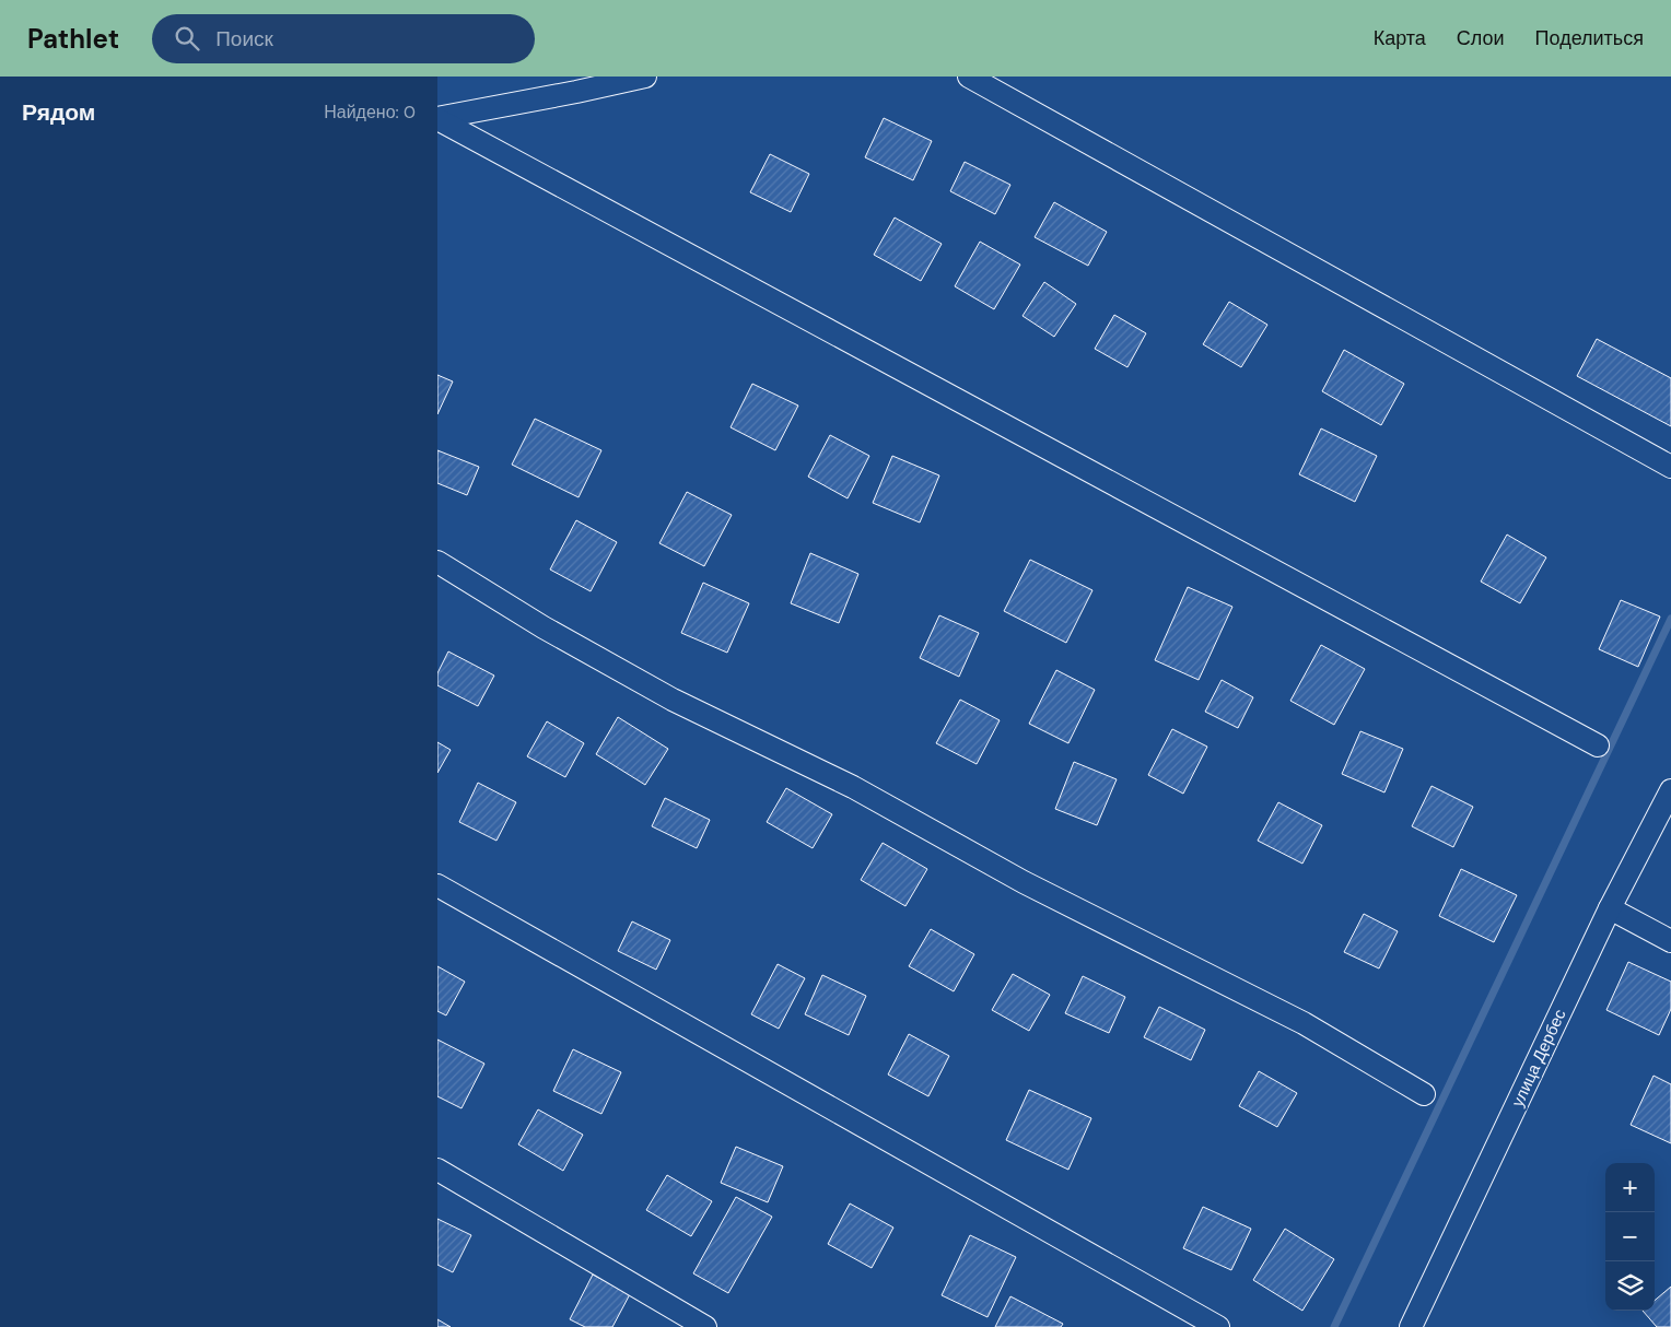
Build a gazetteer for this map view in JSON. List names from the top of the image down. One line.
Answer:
{"streets":{"street":["улица Дербес"]},"page":{"header":"Pathlet","search":"Поиск","nav":["Карта","Слои","Поделиться"],"heading":["Рядом","Найдено: 0"],"map_buttons":["+","−"]}}
